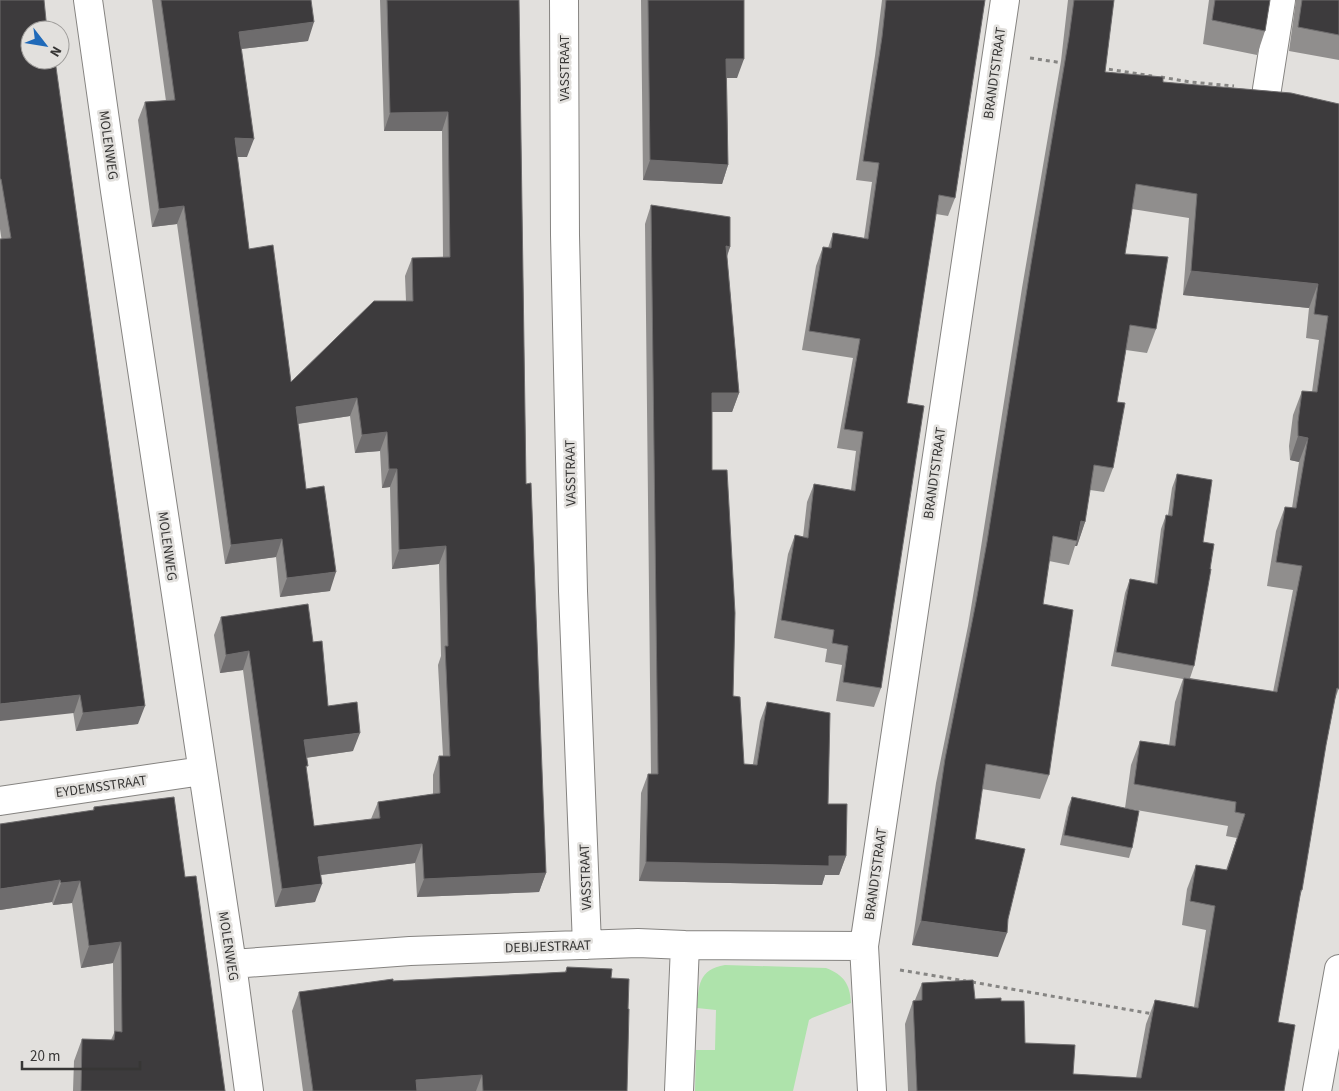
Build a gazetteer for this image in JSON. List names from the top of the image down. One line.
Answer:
{"streets":{"street":["VASSTRAAT","BRANDTSTRAAT","MOLENWEG","EYDEMSSTRAAT","DEBIJESTRAAT"]},"crossings":[["VASSTRAAT","DEBIJESTRAAT"],["BRANDTSTRAAT","DEBIJESTRAAT"],["MOLENWEG","EYDEMSSTRAAT"],["MOLENWEG","DEBIJESTRAAT"]],"scale_bar":"20 m","north":"bottom right"}
